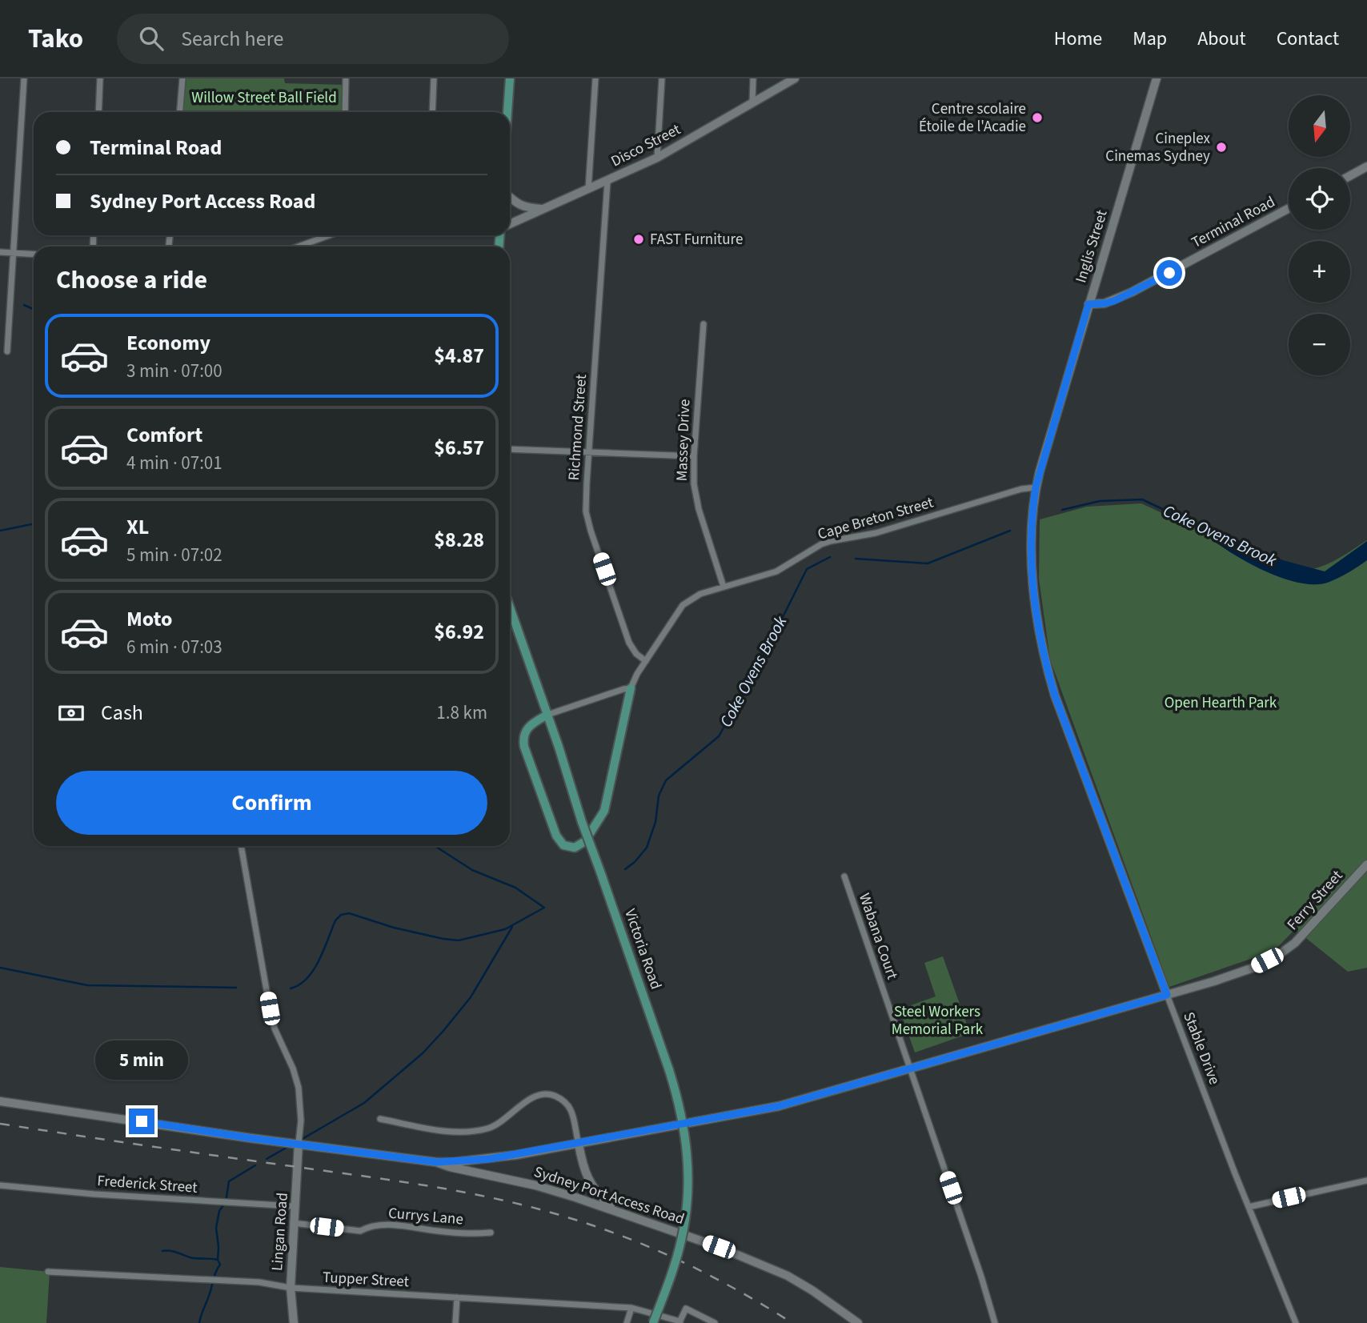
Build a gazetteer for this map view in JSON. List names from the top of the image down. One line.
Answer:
{"streets":{"main road":["Victoria Road"],"street":["Disco Street","Terminal Road","Inglis Street","Richmond Street","Massey Drive","Cape Breton Street","Ferry Street","Wabana Court","Stable Drive","Frederick Street","Sydney Port Access Road","Currys Lane","Lingan Road","Tupper Street"]},"crossings":[["Disco Street","Richmond Street"],["Terminal Road","Inglis Street"],["Inglis Street","Cape Breton Street"],["Inglis Street","Stable Drive"],["Richmond Street","Cape Breton Street"],["Massey Drive","Cape Breton Street"],["Cape Breton Street","Stable Drive"],["Ferry Street","Wabana Court"],["Ferry Street","Stable Drive"],["Ferry Street","Sydney Port Access Road"],["Frederick Street","Lingan Road"],["Sydney Port Access Road","Lingan Road"],["Currys Lane","Lingan Road"],["Lingan Road","Tupper Street"]],"water":["Coke Ovens Brook"],"parks":["Willow Street Ball Field","Open Hearth Park","Steel Workers Memorial Park"],"places":["Centre scolaire Étoile de l'Acadie","Cineplex Cinemas Sydney","FAST Furniture"],"north":"bottom","page":{"header":"Tako","search":"Search here","nav":["Home","Map","About","Contact"],"map_buttons":["+","−"],"banner":["Terminal Road","Sydney Port Access Road"],"heading":"Choose a ride","list":[{"name":"Economy","note":"3 min · 07:00","value":"$4.87"},{"name":"Comfort","note":"4 min · 07:01","value":"$6.57"},{"name":"XL","note":"5 min · 07:02","value":"$8.28"},{"name":"Moto","note":"6 min · 07:03","value":"$6.92"}],"pay":["Cash","1.8 km"],"buttons":"Confirm","bubble":"5 min"}}
